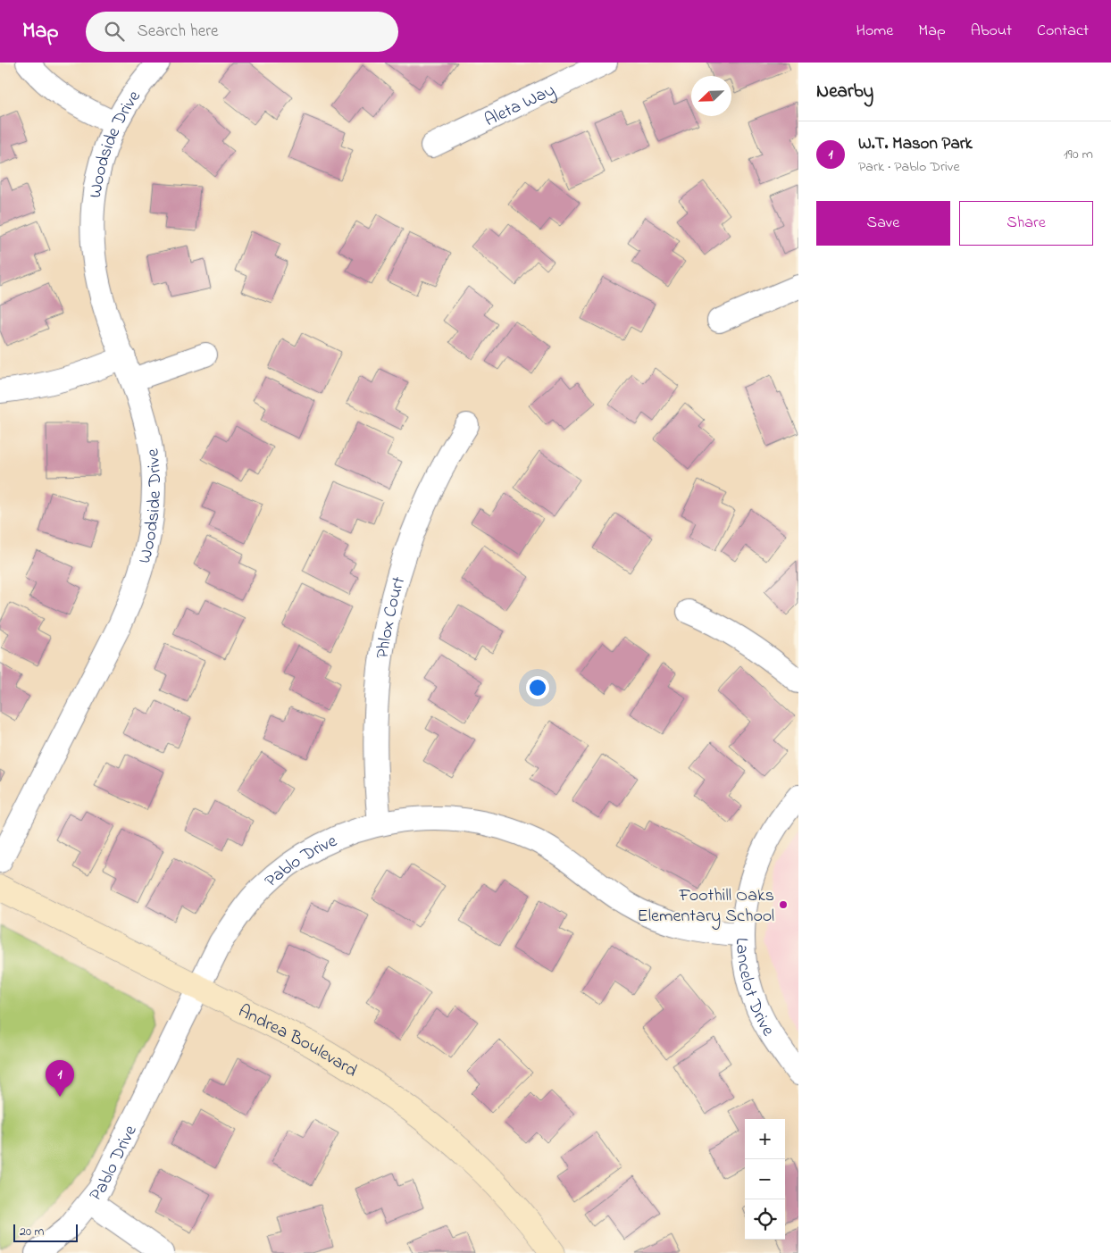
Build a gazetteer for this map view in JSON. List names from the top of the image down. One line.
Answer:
{"streets":{"street":["Aleta Way","Woodside Drive","Phlox Court","Pablo Drive","Lancelot Drive","Andrea Boulevard"]},"crossings":[["Phlox Court","Pablo Drive"],["Pablo Drive","Lancelot Drive"],["Pablo Drive","Andrea Boulevard"]],"places":["Foothill Oaks Elementary School"],"scale_bar":"20 m","north":"bottom left","page":{"header":"Map","search":"Search here","nav":["Home","Map","About","Contact"],"heading":"Nearby","list":[{"mark":"1","name":"W.T. Mason Park","note":"Park · Pablo Drive","value":"190 m"}],"buttons":["Save","Share"],"pins":"1","map_buttons":["+","−"],"scale":"20 m"}}
